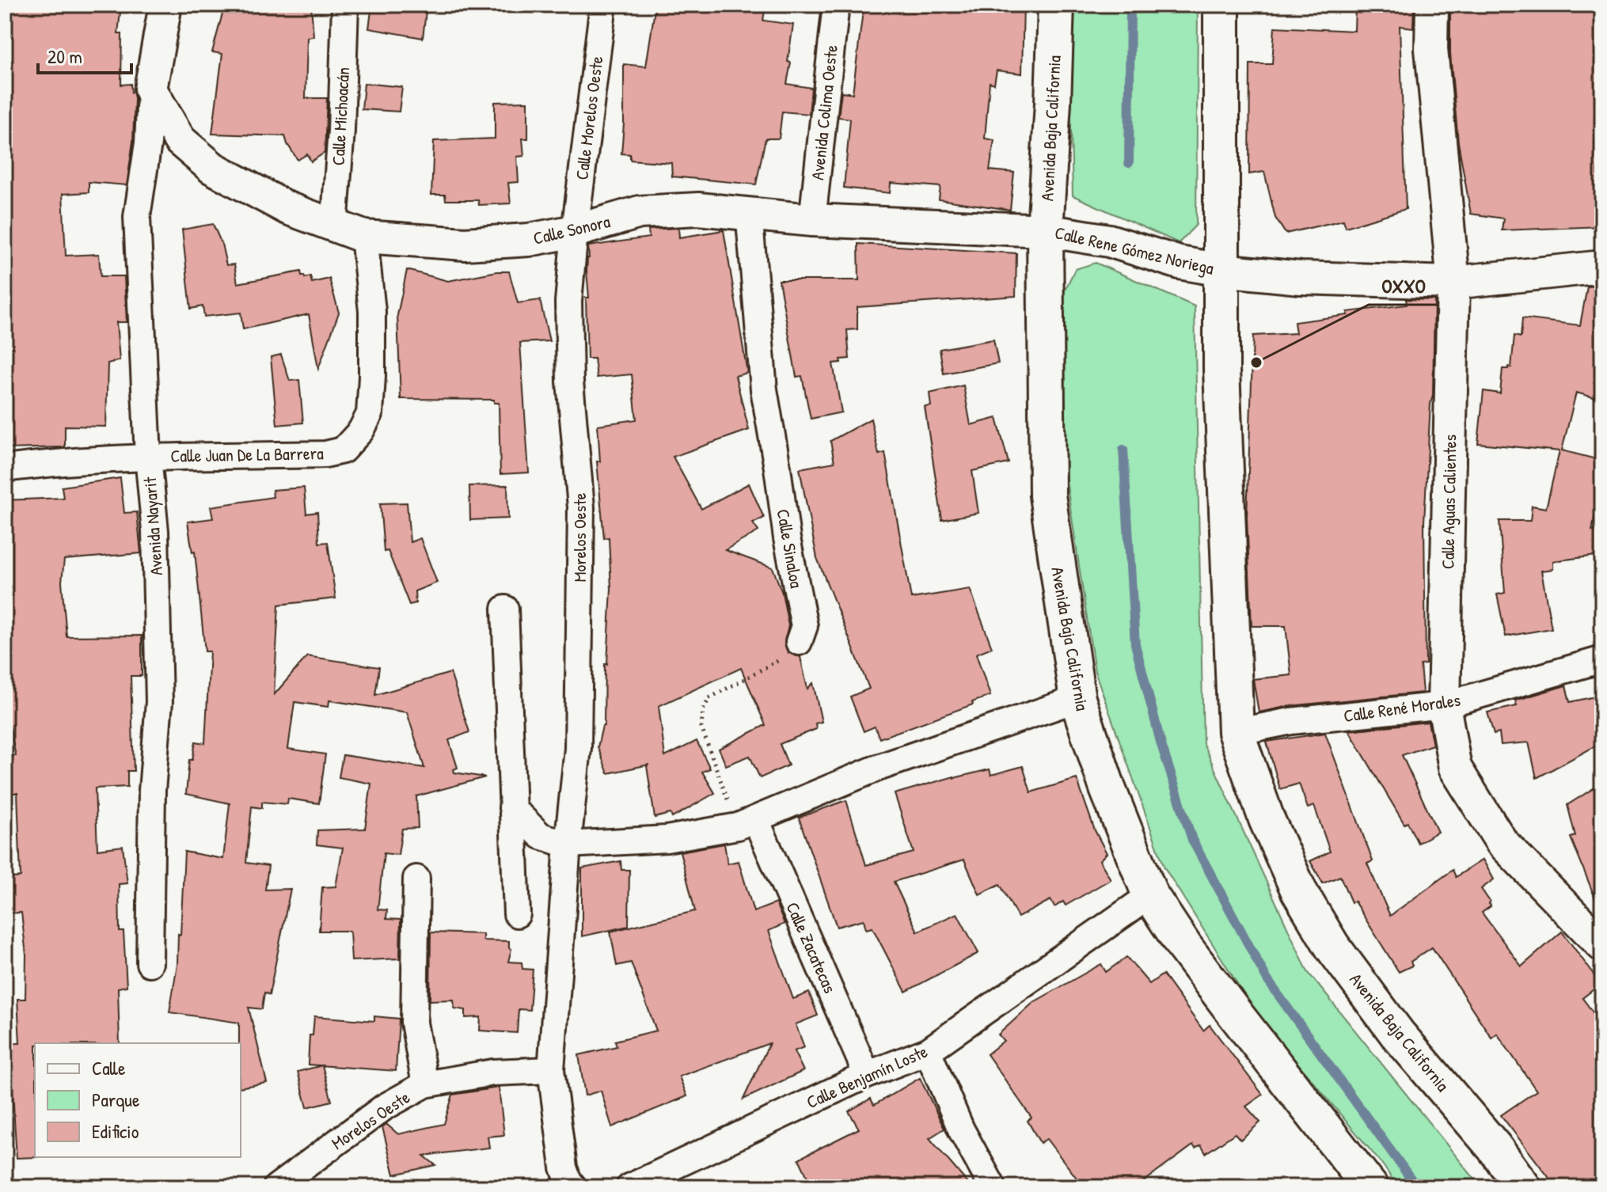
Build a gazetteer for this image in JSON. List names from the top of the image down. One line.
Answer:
{"streets":{"main road":["Avenida Baja California"],"street":["Avenida Colima Oeste","Calle Michoacán","Calle Morelos Oeste","Calle Sonora","Calle Rene Gómez Noriega","Calle Juan De La Barrera","Calle Aguas Calientes","Avenida Nayarit","Morelos Oeste","Calle Sinaloa","Calle René Morales","Calle Zacatecas","Calle Benjamín Loste"]},"crossings":[["Avenida Colima Oeste","Calle Sonora"],["Calle Michoacán","Calle Sonora"],["Calle Morelos Oeste","Calle Sonora"],["Calle Morelos Oeste","Morelos Oeste"],["Avenida Baja California","Calle Sonora"],["Avenida Baja California","Calle Rene Gómez Noriega"],["Avenida Baja California","Calle René Morales"],["Avenida Baja California","Calle Benjamín Loste"],["Calle Sonora","Calle Rene Gómez Noriega"],["Calle Sonora","Calle Juan De La Barrera"],["Calle Sonora","Avenida Nayarit"],["Calle Sonora","Morelos Oeste"],["Calle Sonora","Calle Sinaloa"],["Calle Rene Gómez Noriega","Calle Aguas Calientes"],["Calle Juan De La Barrera","Avenida Nayarit"],["Calle Aguas Calientes","Calle René Morales"],["Calle Zacatecas","Calle Benjamín Loste"]],"places":["OXXO"],"legend":["Calle","Parque","Edificio"],"scale_bar":"20 m"}
